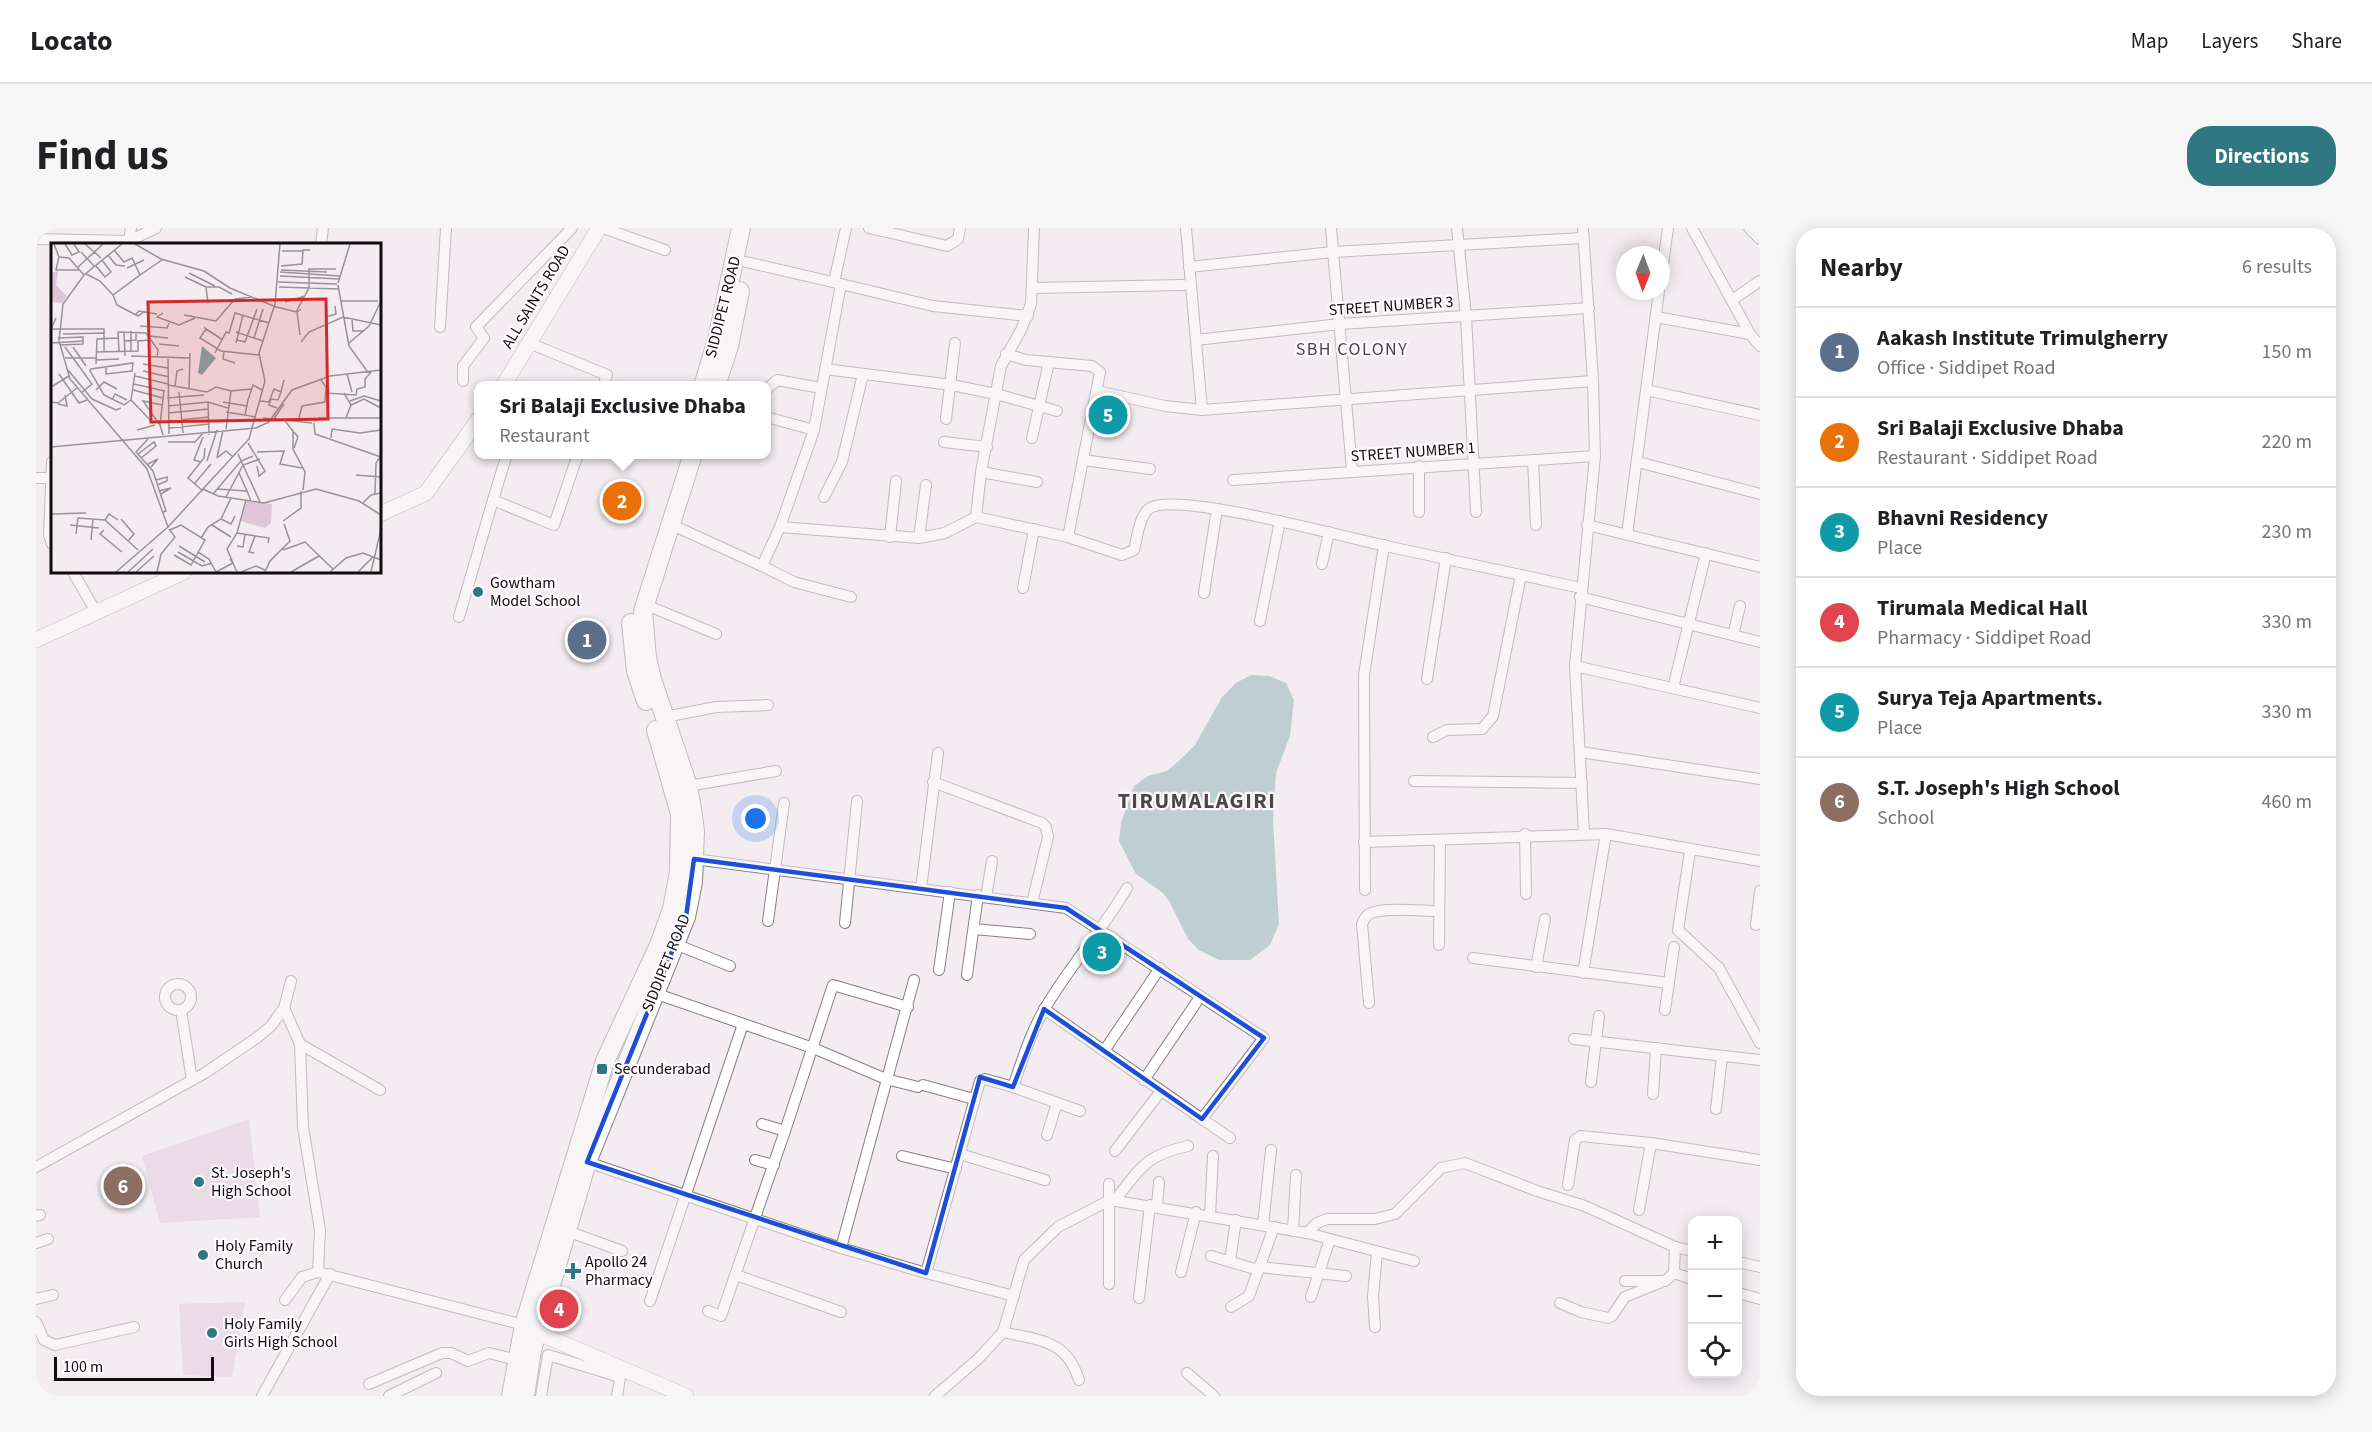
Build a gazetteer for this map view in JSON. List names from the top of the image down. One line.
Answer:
{"streets":{"main road":["ALL SAINTS ROAD","SIDDIPET ROAD"],"street":["STREET NUMBER 3","STREET NUMBER 1"]},"districts":["SBH COLONY","TIRUMALAGIRI"],"places":{"other":["Gowtham Model School","St. Joseph's High School","Holy Family Church","Holy Family Girls High School"],"transit":["Secunderabad"],"health":["Apollo 24 Pharmacy"]},"scale_bar":"100 m","north":"bottom","page":{"header":"Locato","nav":["Map","Layers","Share"],"title":"Find us","buttons":"Directions","heading":["Nearby","6 results"],"list":[{"mark":"1","name":"Aakash Institute Trimulgherry","note":"Office · Siddipet Road","value":"150 m"},{"mark":"2","name":"Sri Balaji Exclusive Dhaba","note":"Restaurant · Siddipet Road","value":"220 m"},{"mark":"3","name":"Bhavni Residency","note":"Place","value":"230 m"},{"mark":"4","name":"Tirumala Medical Hall","note":"Pharmacy · Siddipet Road","value":"330 m"},{"mark":"5","name":"Surya Teja Apartments.","note":"Place","value":"330 m"},{"mark":"6","name":"S.T. Joseph's High School","note":"School","value":"460 m"}],"popup":["Sri Balaji Exclusive Dhaba","Restaurant"],"pins":["5","2","1","3","6","4"],"map_buttons":["+","−"],"scale":"100 m"}}
